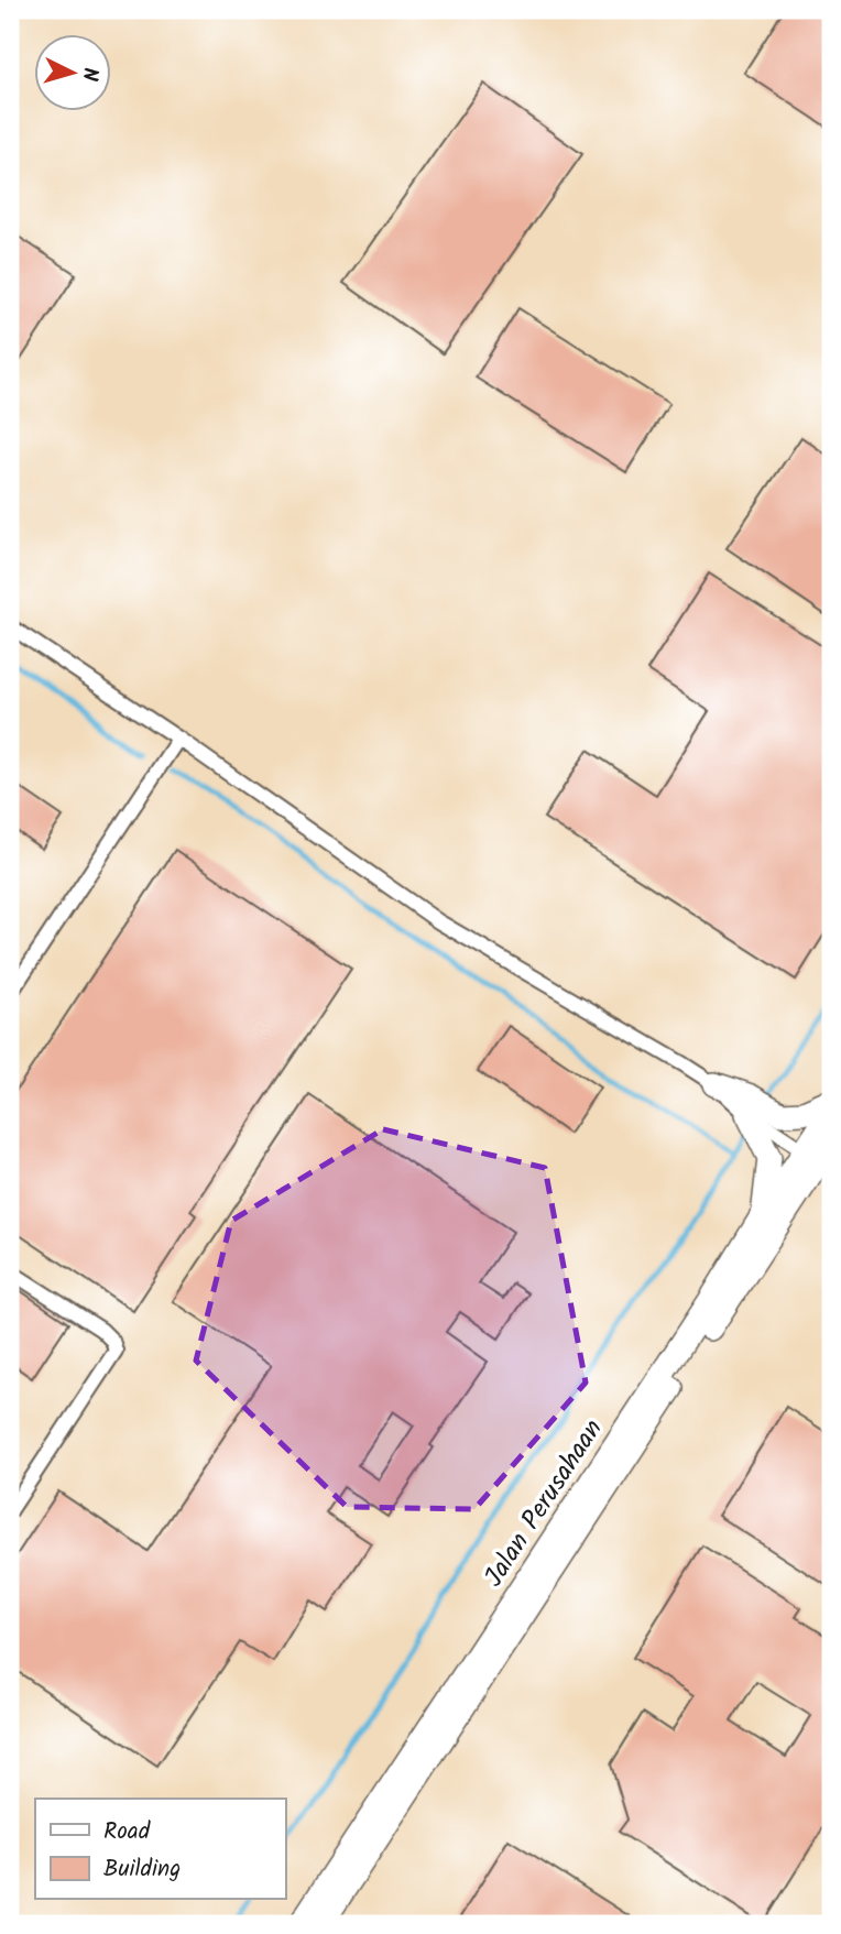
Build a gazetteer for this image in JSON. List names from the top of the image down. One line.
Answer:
{"streets":{"main road":["Jalan Perusahaan"]},"legend":["Road","Building"],"north":"right"}
